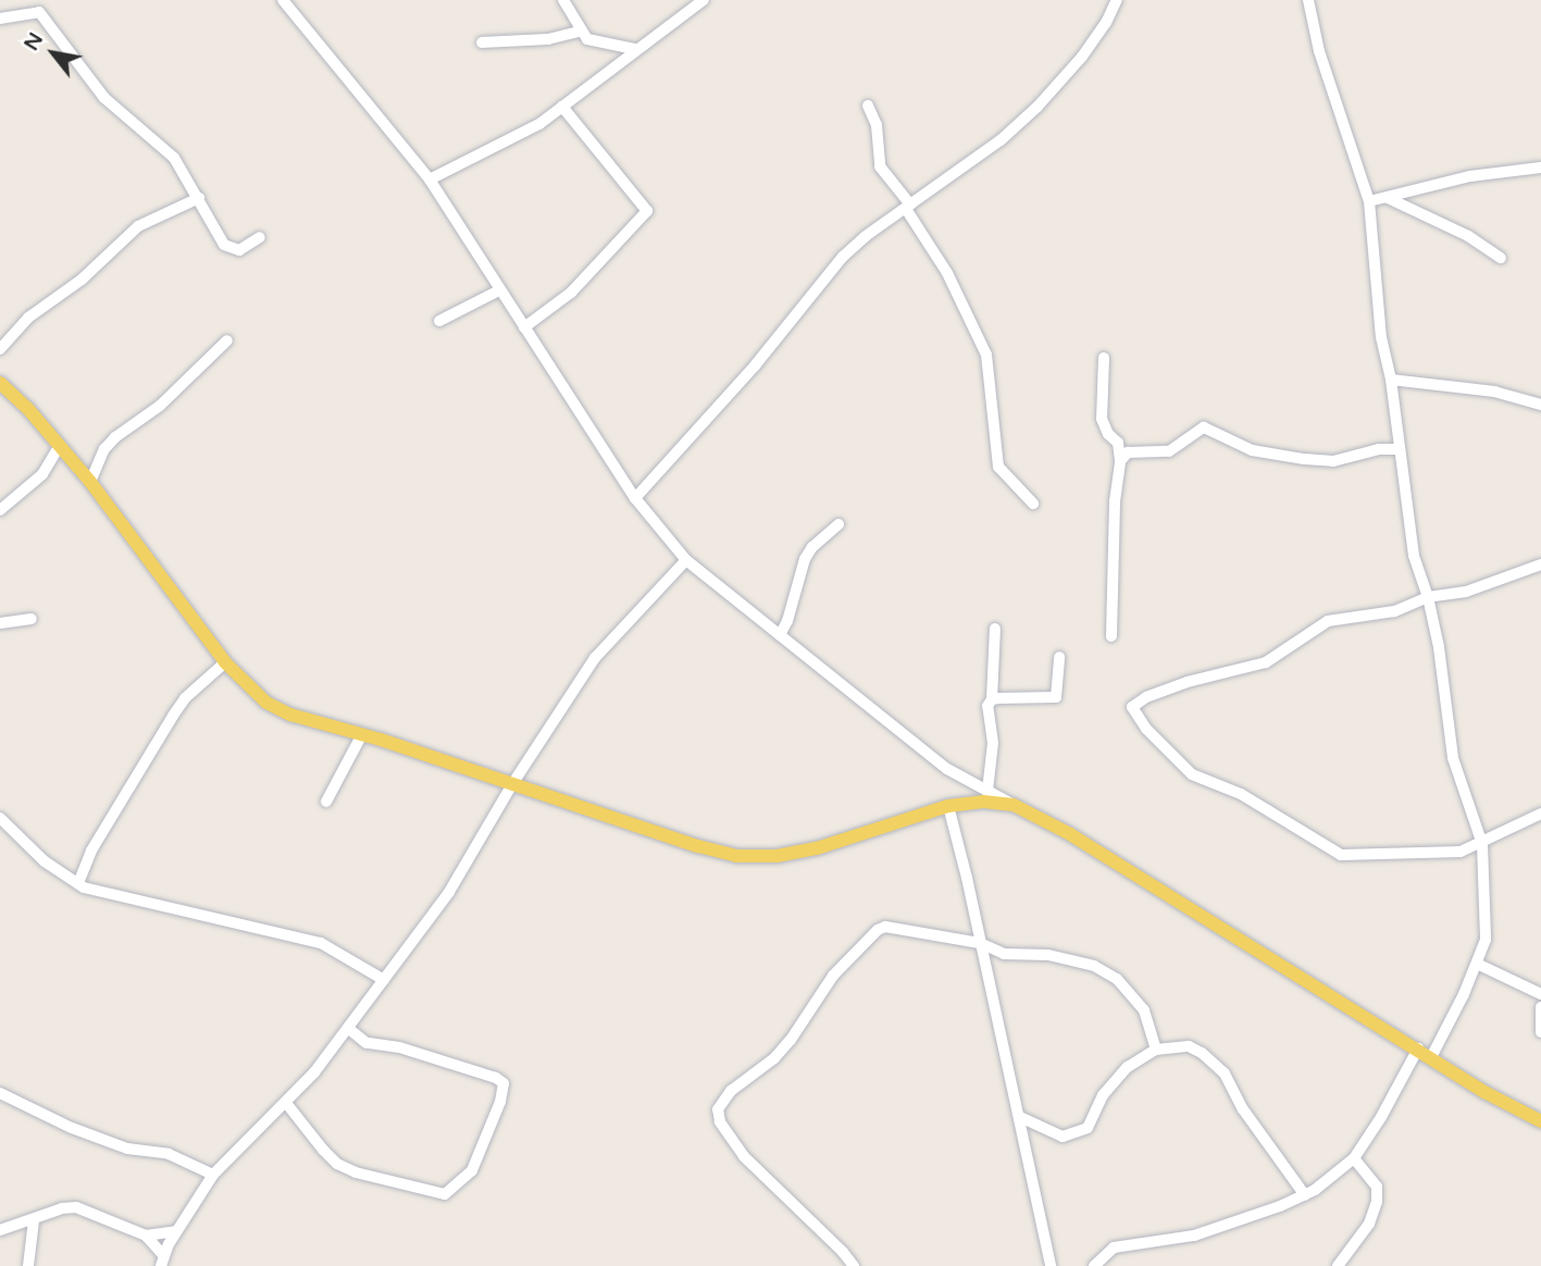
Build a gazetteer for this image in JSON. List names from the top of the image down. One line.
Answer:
{"north":"top left"}
